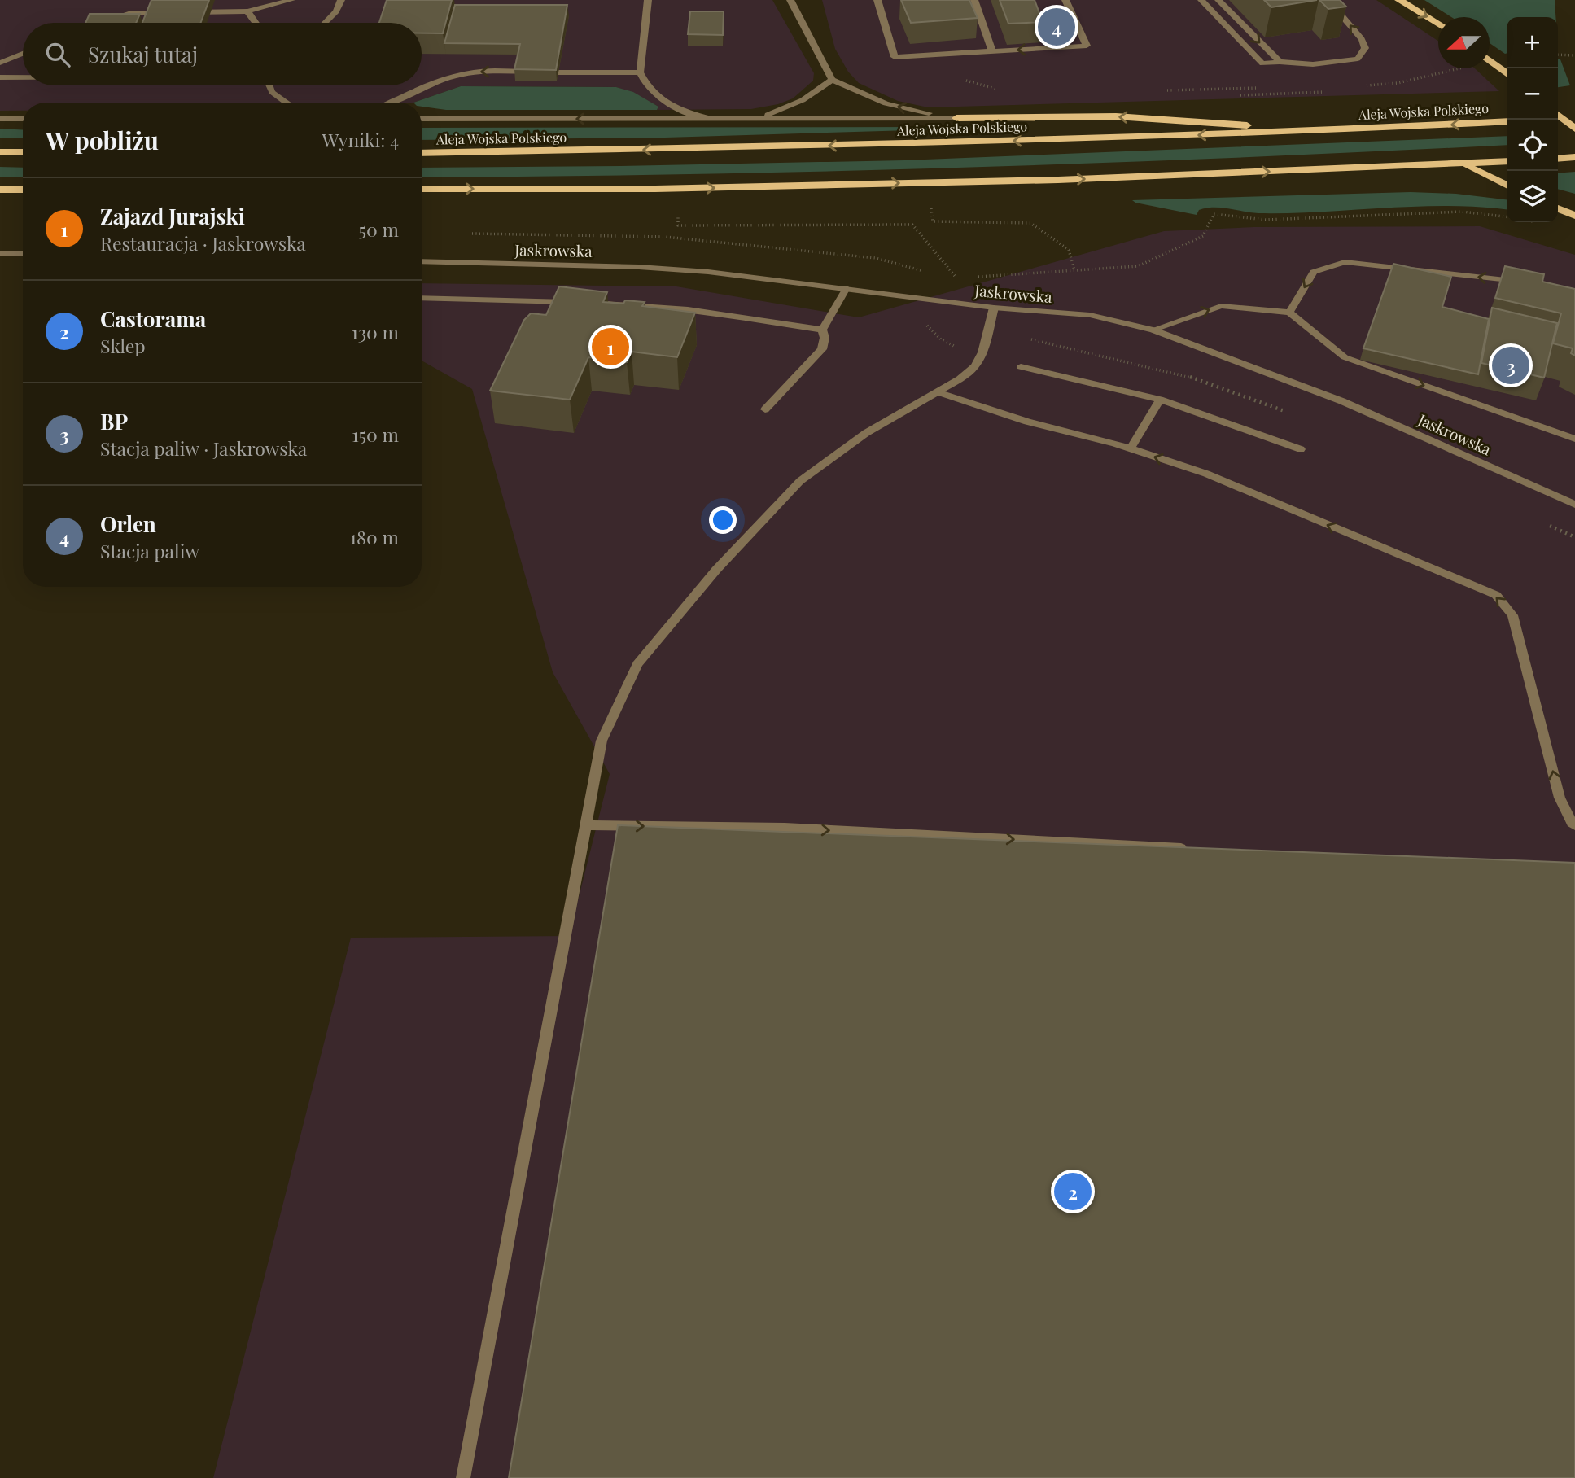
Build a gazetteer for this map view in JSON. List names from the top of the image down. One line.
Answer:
{"streets":{"main road":["Aleja Wojska Polskiego"],"street":["Jaskrowska"]},"north":"left","page":{"pins":["4","1","3","2"],"map_buttons":["+","−"],"search":"Szukaj tutaj","heading":["W pobliżu","Wyniki: 4"],"list":[{"mark":"1","name":"Zajazd Jurajski","note":"Restauracja · Jaskrowska","value":"50 m"},{"mark":"2","name":"Castorama","note":"Sklep","value":"130 m"},{"mark":"3","name":"BP","note":"Stacja paliw · Jaskrowska","value":"150 m"},{"mark":"4","name":"Orlen","note":"Stacja paliw","value":"180 m"}]}}
